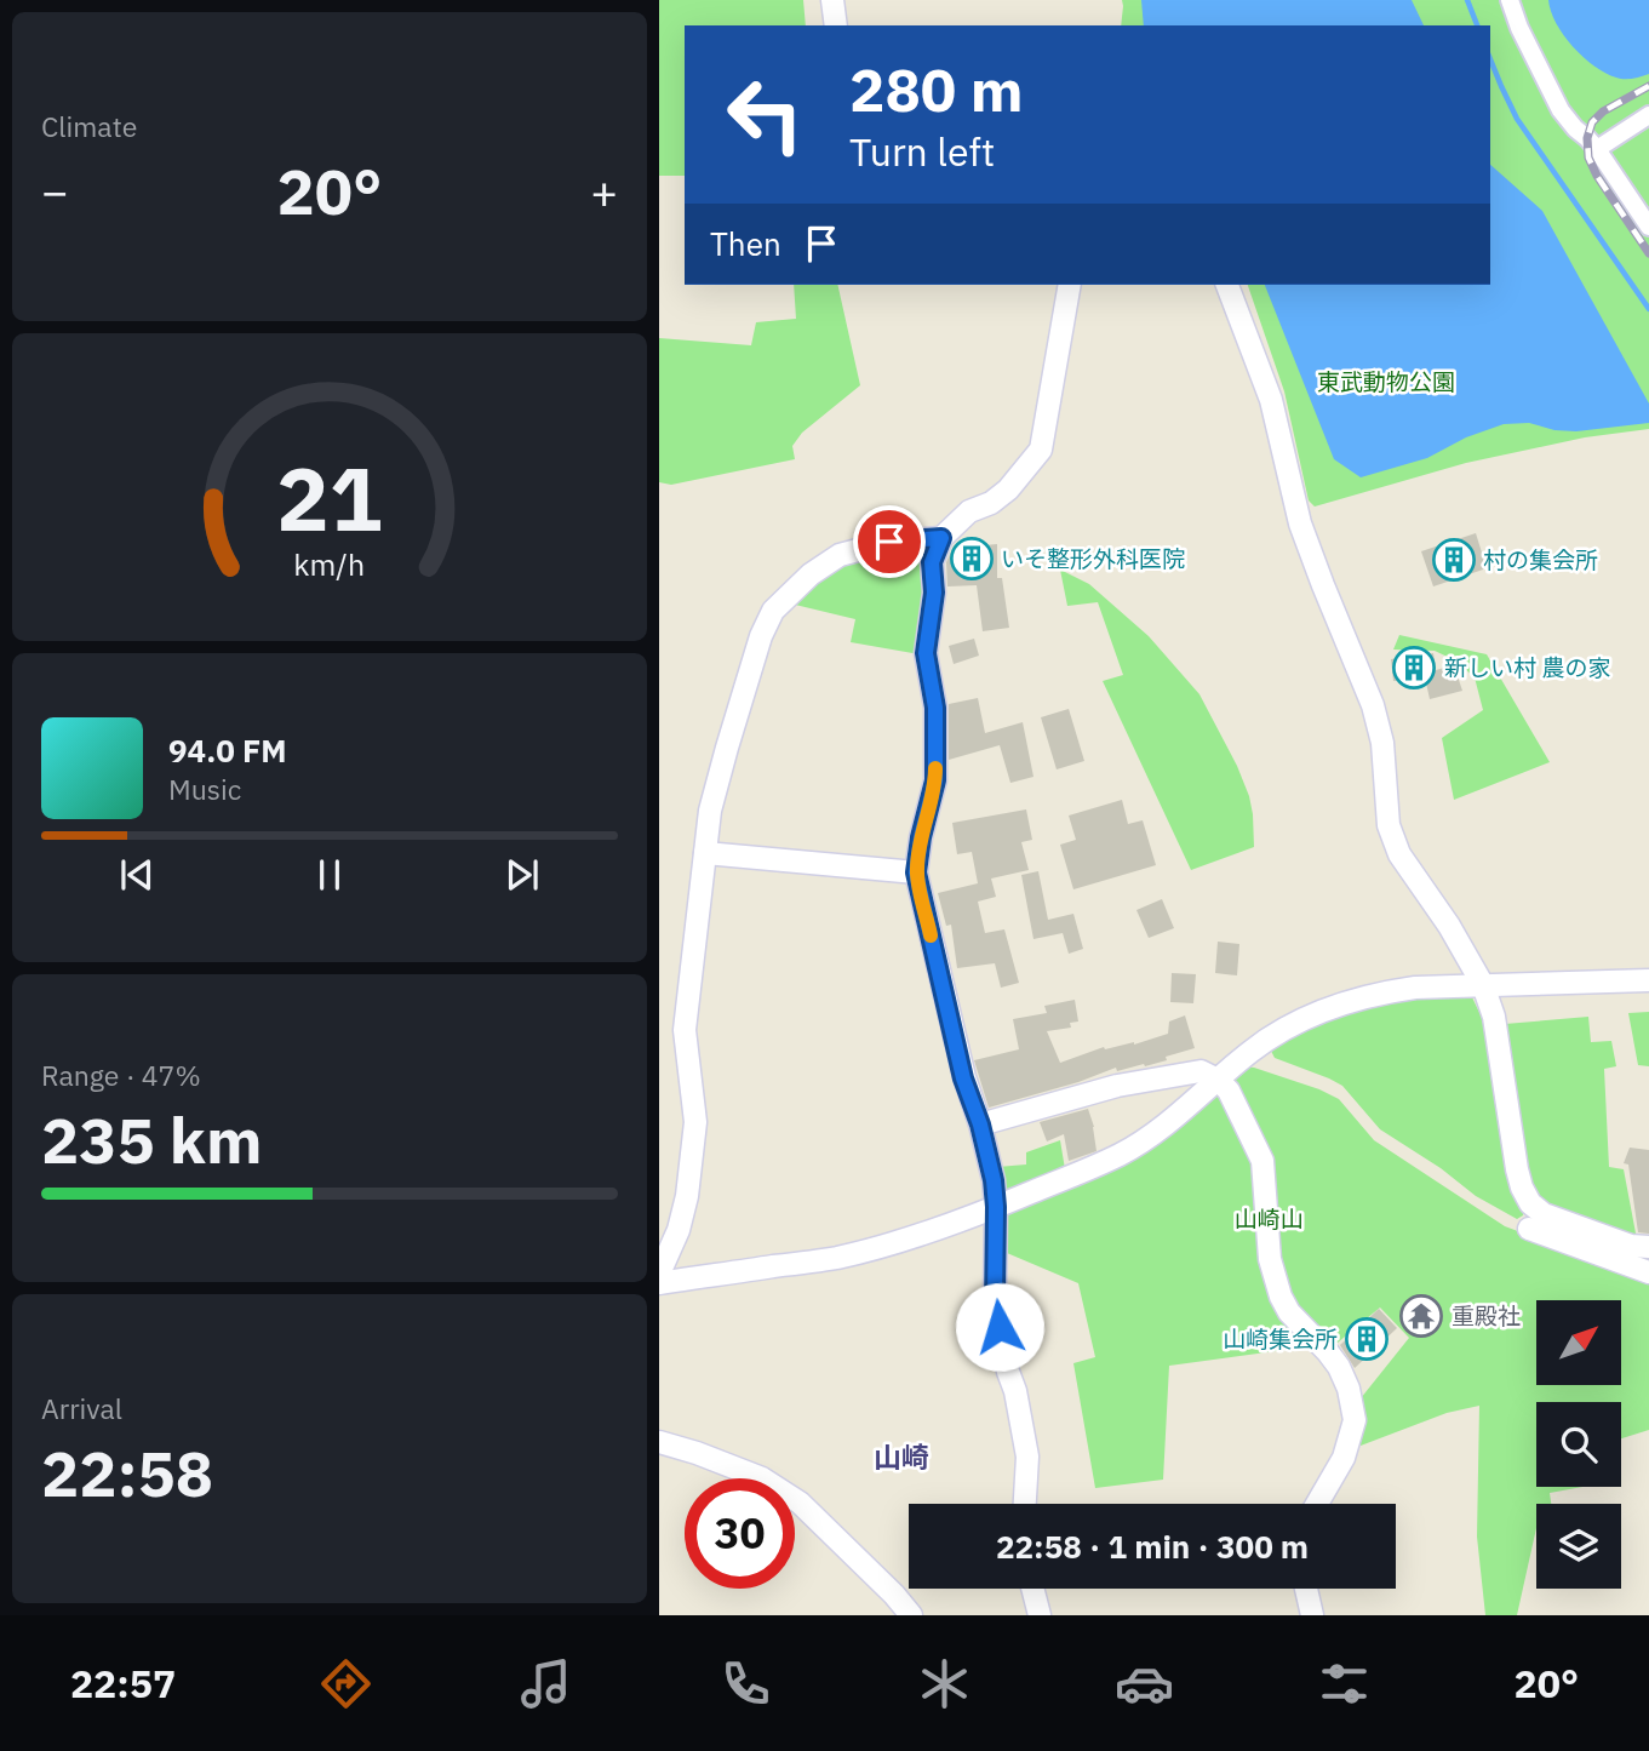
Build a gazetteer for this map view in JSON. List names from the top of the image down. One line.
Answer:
{"districts":["山崎"],"parks":["東武動物公園","山崎山"],"places":{"building":["いそ整形外科医院","村の集会所","新しい村 農の家","山崎集会所"],"temple":["重殿社"]},"north":"top right","page":{"tile":["Climate",["Range · 47%","235 km"],["Arrival","22:58"]],"turn":["280 m","Turn left"],"heat":["−","20°","+"],"then":"Then","song":["94.0 FM","Music"],"limit":"30","trip":"22:58 · 1 min · 300 m","tabs":["22:57","20°"],"gauge":["21","km/h"]}}
